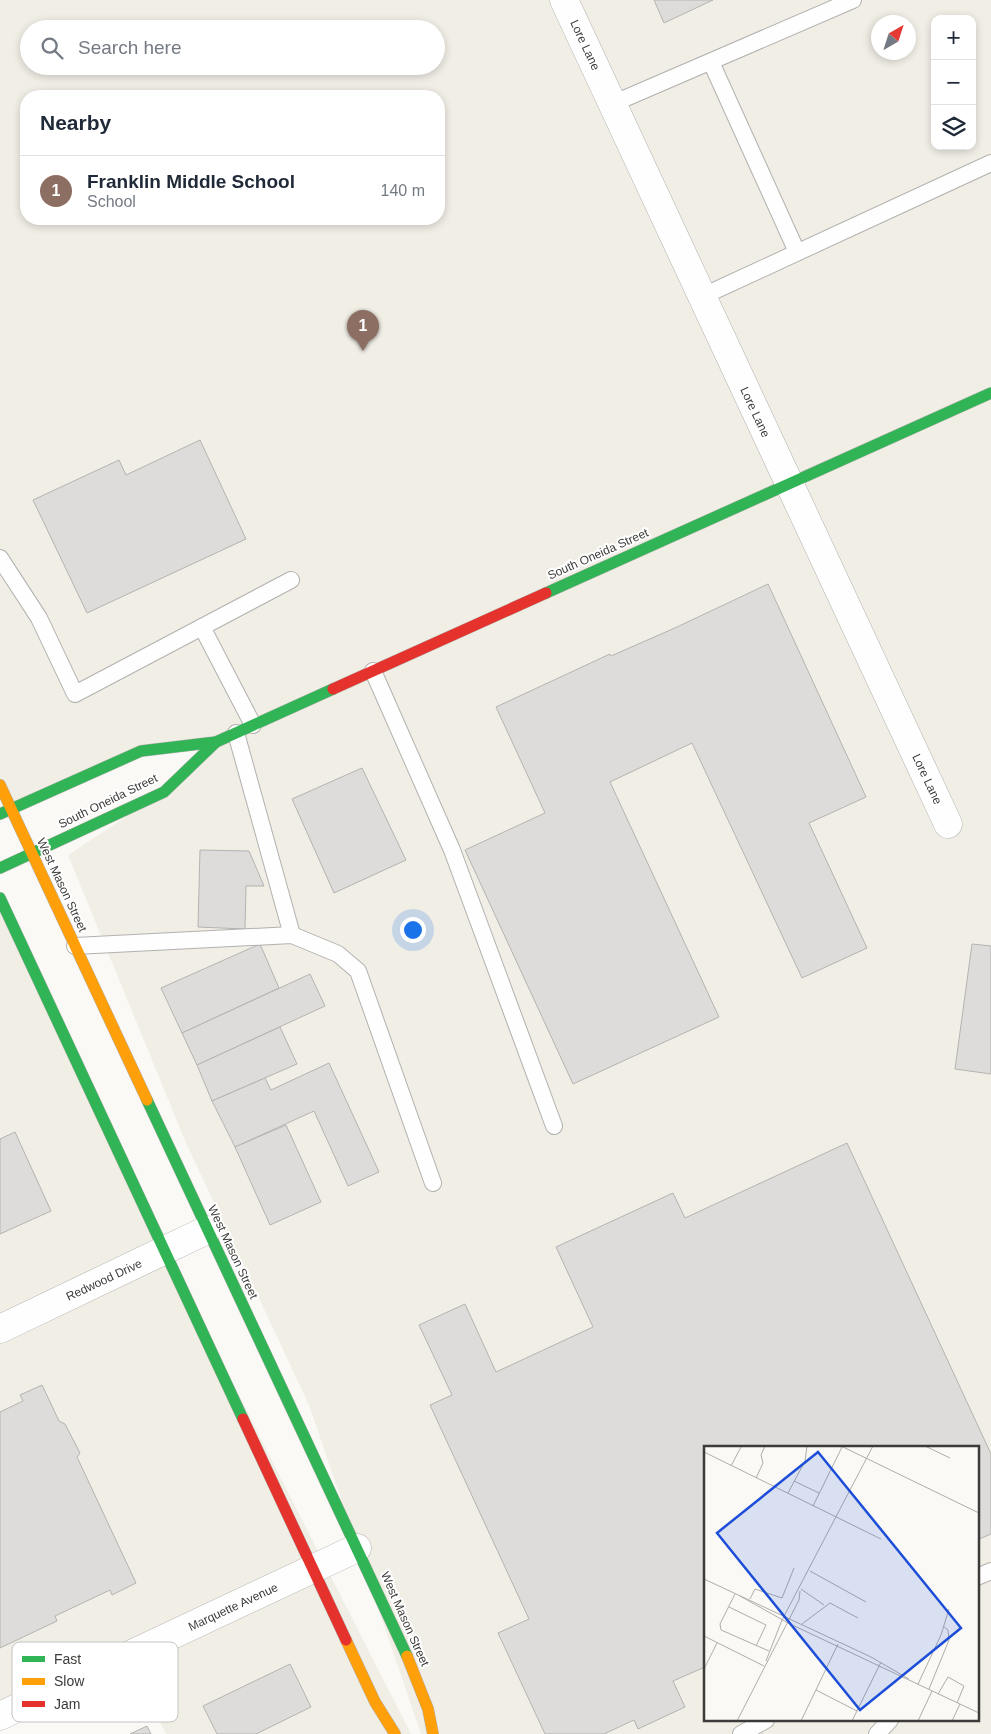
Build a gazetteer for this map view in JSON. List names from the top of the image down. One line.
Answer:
{"streets":{"main road":["South Oneida Street","West Mason Street"],"street":["Lore Lane","Redwood Drive","Marquette Avenue"]},"crossings":[["Lore Lane","South Oneida Street"],["South Oneida Street","West Mason Street"],["West Mason Street","Redwood Drive"],["West Mason Street","Marquette Avenue"]],"legend":["Fast","Slow","Jam"],"north":"top right","page":{"map_buttons":["+","−"],"search":"Search here","heading":"Nearby","list":[{"mark":"1","name":"Franklin Middle School","note":"School","value":"140 m"}],"pins":"1"}}
